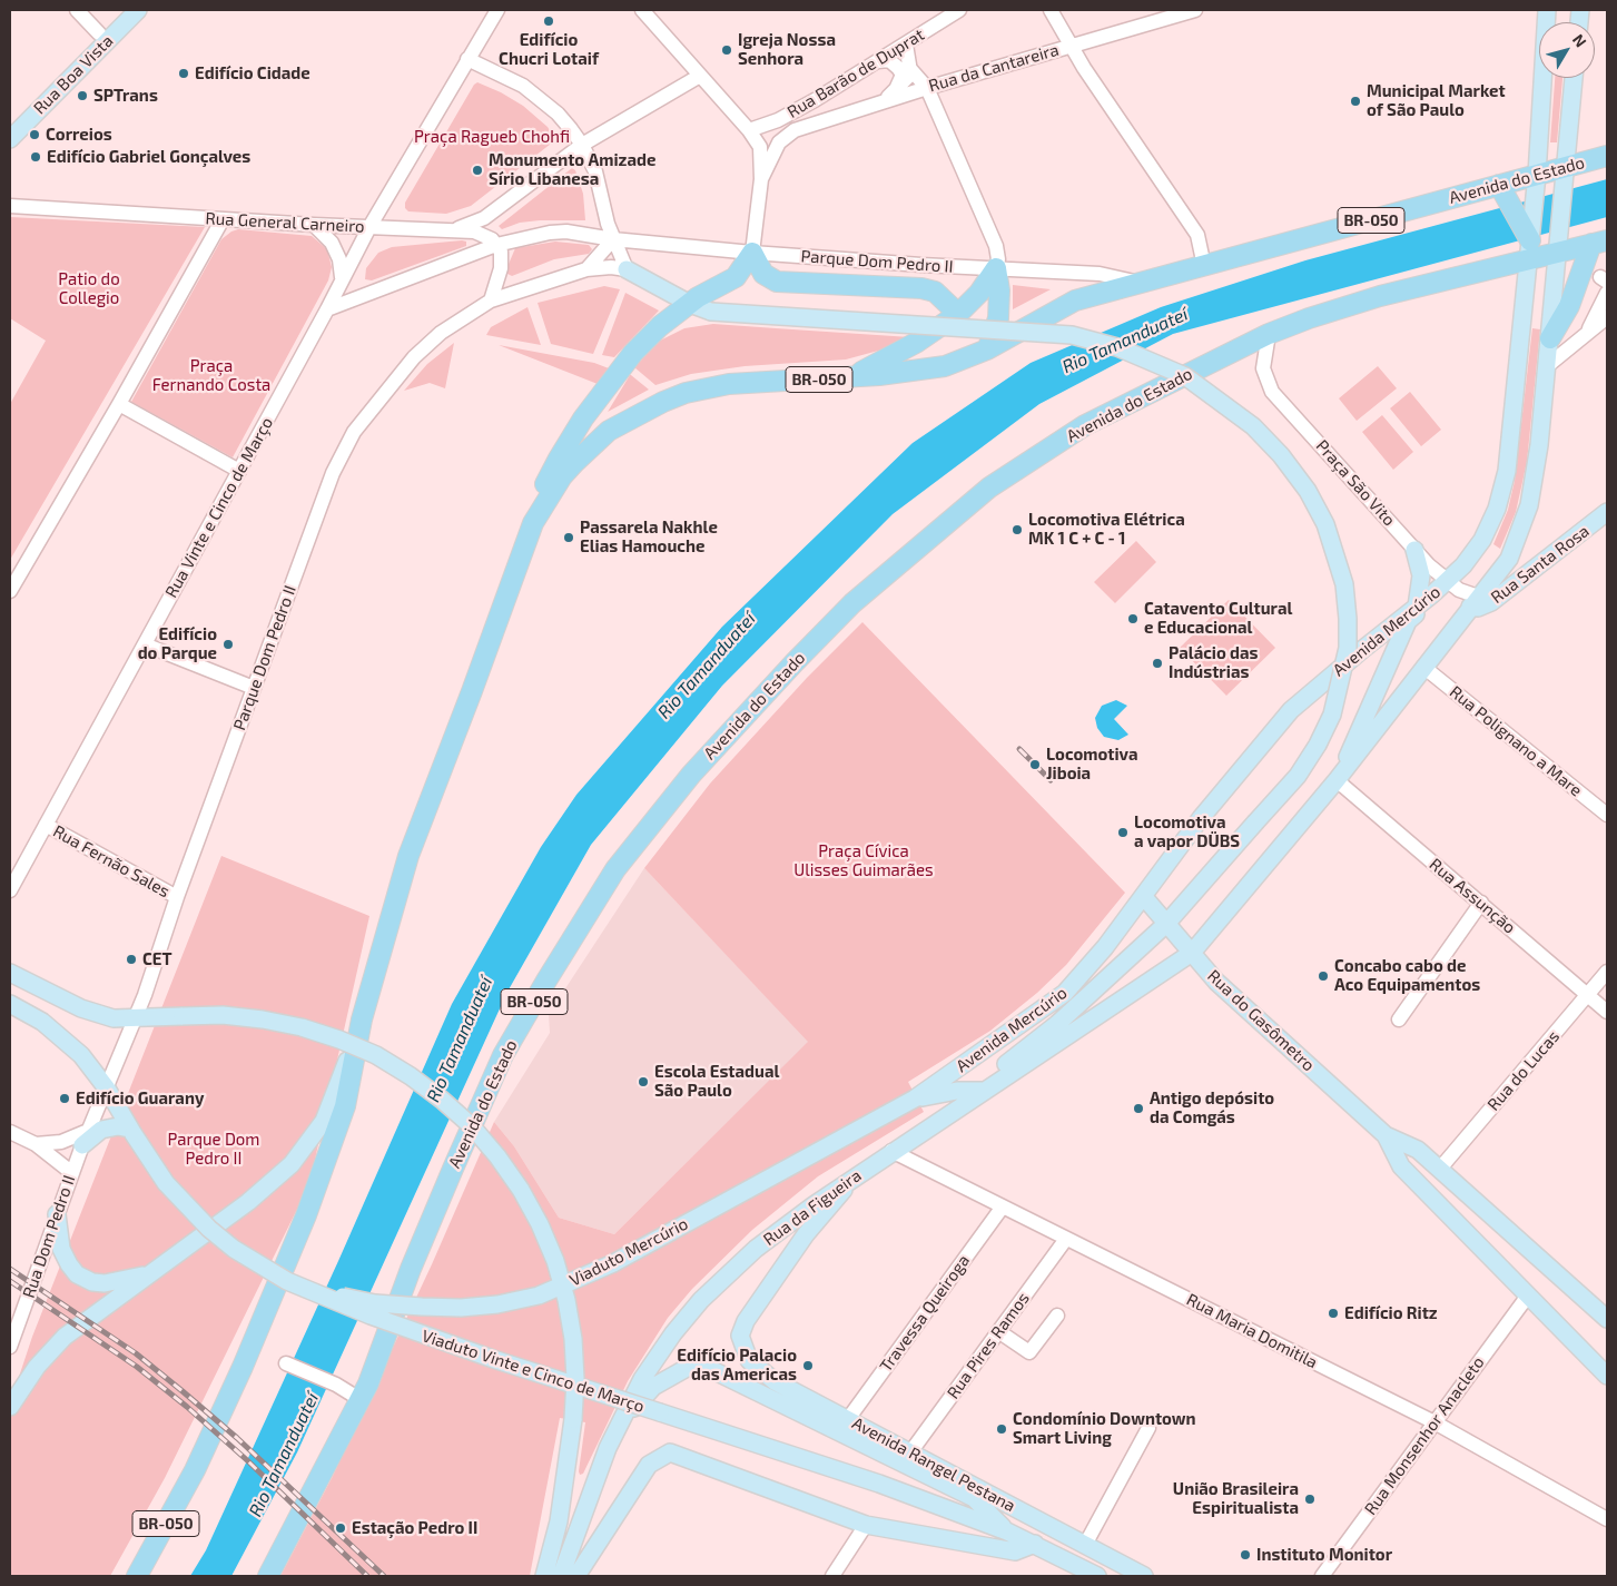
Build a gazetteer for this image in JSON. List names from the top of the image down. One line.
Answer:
{"streets":{"highway":["Avenida do Estado","BR-050"],"main road":["Rua Boa Vista","Rua Santa Rosa","Avenida Mercúrio","Rua do Gasômetro","Rua da Figueira","Viaduto Mercúrio","Viaduto Vinte e Cinco de Março","Avenida Rangel Pestana"],"street":["Rua da Cantareira","Rua Barão de Duprat","Rua General Carneiro","Parque Dom Pedro II","Praça São Vito","Rua Vinte e Cinco de Março","Rua Polignano a Mare","Rua Fernão Sales","Rua Assunção","Rua do Lucas","Rua Dom Pedro II","Travessa Queiroga","Rua Maria Domitila","Rua Pires Ramos","Rua Monsenhor Anacleto"]},"crossings":[["Avenida do Estado","Parque Dom Pedro II"],["Avenida do Estado","Praça São Vito"],["Avenida do Estado","Avenida Mercúrio"],["Rua General Carneiro","Parque Dom Pedro II"],["Rua General Carneiro","Rua Vinte e Cinco de Março"],["Parque Dom Pedro II","Rua Fernão Sales"],["Parque Dom Pedro II","Rua Dom Pedro II"],["Parque Dom Pedro II","Viaduto Vinte e Cinco de Março"],["Praça São Vito","Rua Santa Rosa"],["Praça São Vito","Avenida Mercúrio"],["Rua Vinte e Cinco de Março","Rua Fernão Sales"],["Avenida Mercúrio","Rua do Gasômetro"],["Avenida Mercúrio","Viaduto Mercúrio"],["Rua Assunção","Rua do Lucas"],["Rua do Gasômetro","Rua do Lucas"],["Rua do Gasômetro","Rua da Figueira"],["Rua do Gasômetro","Rua Monsenhor Anacleto"],["Rua da Figueira","Rua Maria Domitila"],["Rua da Figueira","Avenida Rangel Pestana"],["Viaduto Mercúrio","Viaduto Vinte e Cinco de Março"],["Travessa Queiroga","Rua Maria Domitila"],["Travessa Queiroga","Avenida Rangel Pestana"],["Rua Maria Domitila","Rua Pires Ramos"],["Rua Maria Domitila","Rua Monsenhor Anacleto"],["Rua Pires Ramos","Avenida Rangel Pestana"],["Viaduto Vinte e Cinco de Março","Avenida Rangel Pestana"]],"water":["Rio Tamanduateí"],"parks":["Praça Ragueb Chohfi","Patio do Collegio","Praça Fernando Costa","Praça Cívica Ulisses Guimarães","Parque Dom Pedro II"],"places":["Edifício Chucri Lotaif","Igreja Nossa Senhora","Edifício Cidade","SPTrans","Municipal Market of São Paulo","Correios","Edifício Gabriel Gonçalves","Monumento Amizade Sírio Libanesa","Locomotiva Elétrica MK 1 C + C - 1","Passarela Nakhle Elias Hamouche","Catavento Cultural e Educacional","Edifício do Parque","Palácio das Indústrias","Locomotiva Jiboia","Locomotiva a vapor DÜBS","CET","Concabo cabo de Aco Equipamentos","Escola Estadual São Paulo","Edifício Guarany","Antigo depósito da Comgás","Edifício Ritz","Edifício Palacio das Americas","Condomínio Downtown Smart Living","União Brasileira Espiritualista","Estação Pedro II","Instituto Monitor"],"north":"top right"}
